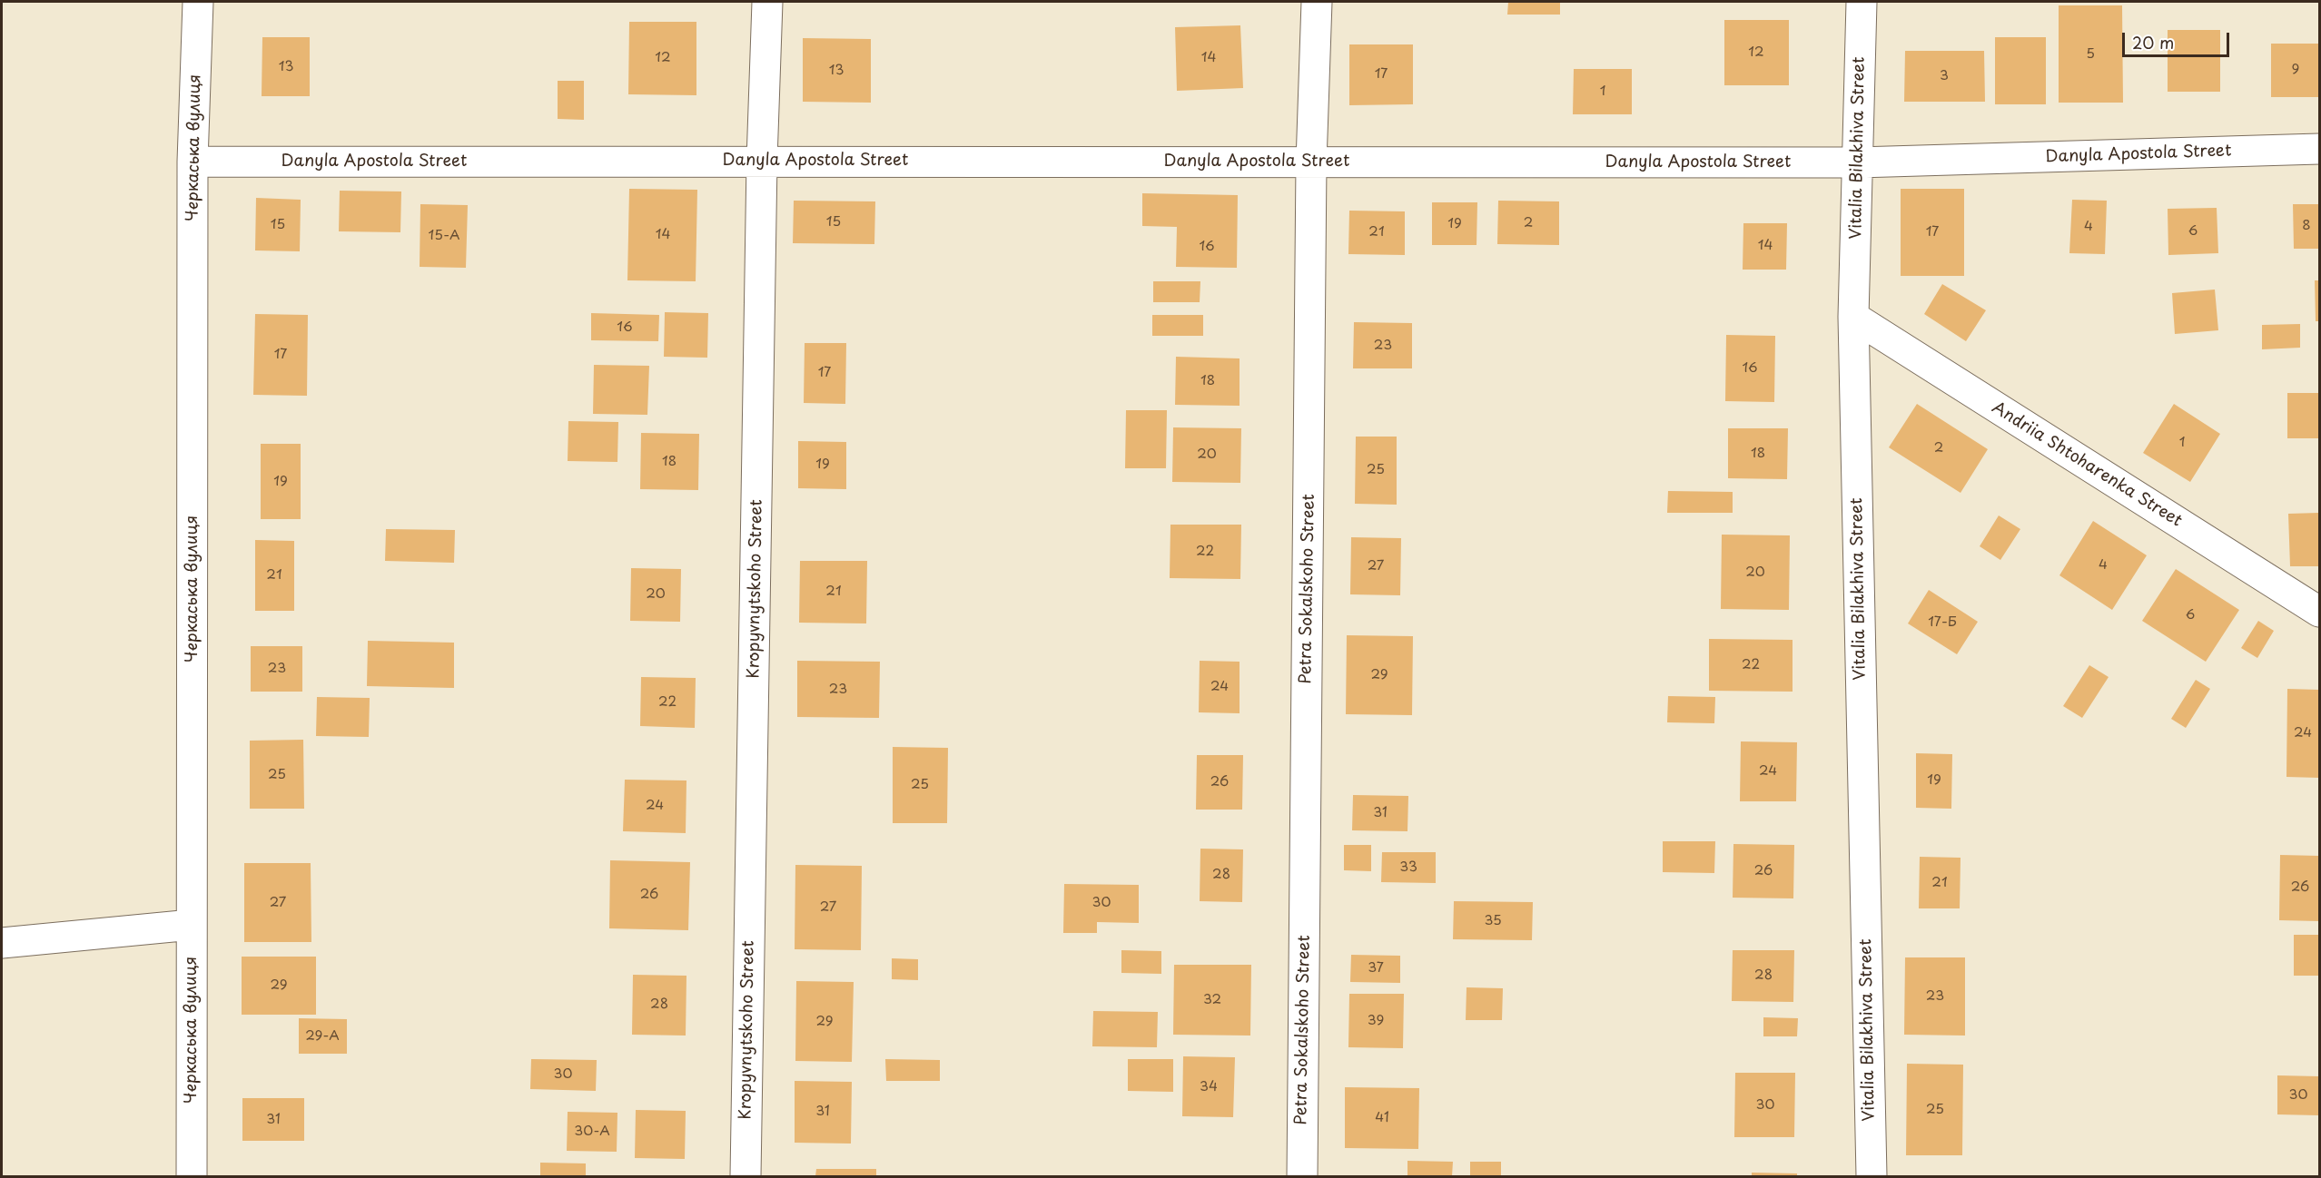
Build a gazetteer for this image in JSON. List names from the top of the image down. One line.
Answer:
{"streets":{"street":["Черкаська вулиця","Vitalia Bilakhiva Street","Danyla Apostola Street","Andriia Shtoharenka Street","Kropyvnytskoho Street","Petra Sokalskoho Street"]},"crossings":[["Черкаська вулиця","Danyla Apostola Street"],["Vitalia Bilakhiva Street","Danyla Apostola Street"],["Vitalia Bilakhiva Street","Andriia Shtoharenka Street"],["Danyla Apostola Street","Kropyvnytskoho Street"],["Danyla Apostola Street","Petra Sokalskoho Street"]],"house_numbers":["12","5","12","14","13","9","13","17","3","1","15","2","19","15","8","4","6","21","17","14","15-А","14","16","16","23","17","16","17","18","1","2","18","20","18","19","25","19","22","4","27","20","21","21","20","6","17-Б","22","23","29","24","23","22","24","24","25","19","26","25","24","31","33","26","28","21","26","26","27","30","27","35","37","28","29","23","32","28","39","29","29-А","30","34","30","30","25","31","41","31","30-А"],"scale_bar":"20 m"}
